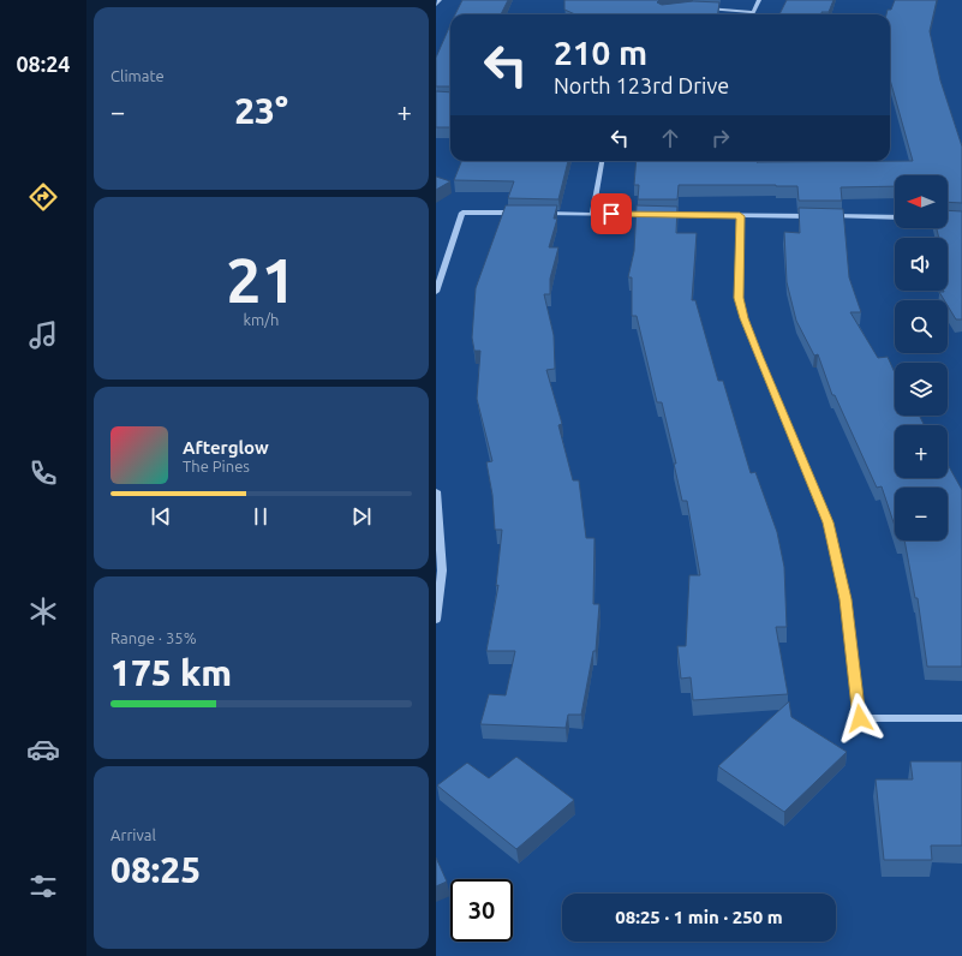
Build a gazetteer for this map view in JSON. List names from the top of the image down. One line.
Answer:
{"north":"left","page":{"tabs":"08:24","tile":["Climate",["21","km/h"],["Range · 35%","175 km"],["Arrival","08:25"]],"turn":["210 m","North 123rd Drive"],"heat":["−","23°","+"],"map_buttons":["+","−"],"song":["Afterglow","The Pines"],"limit":"30","trip":"08:25 · 1 min · 250 m"}}
